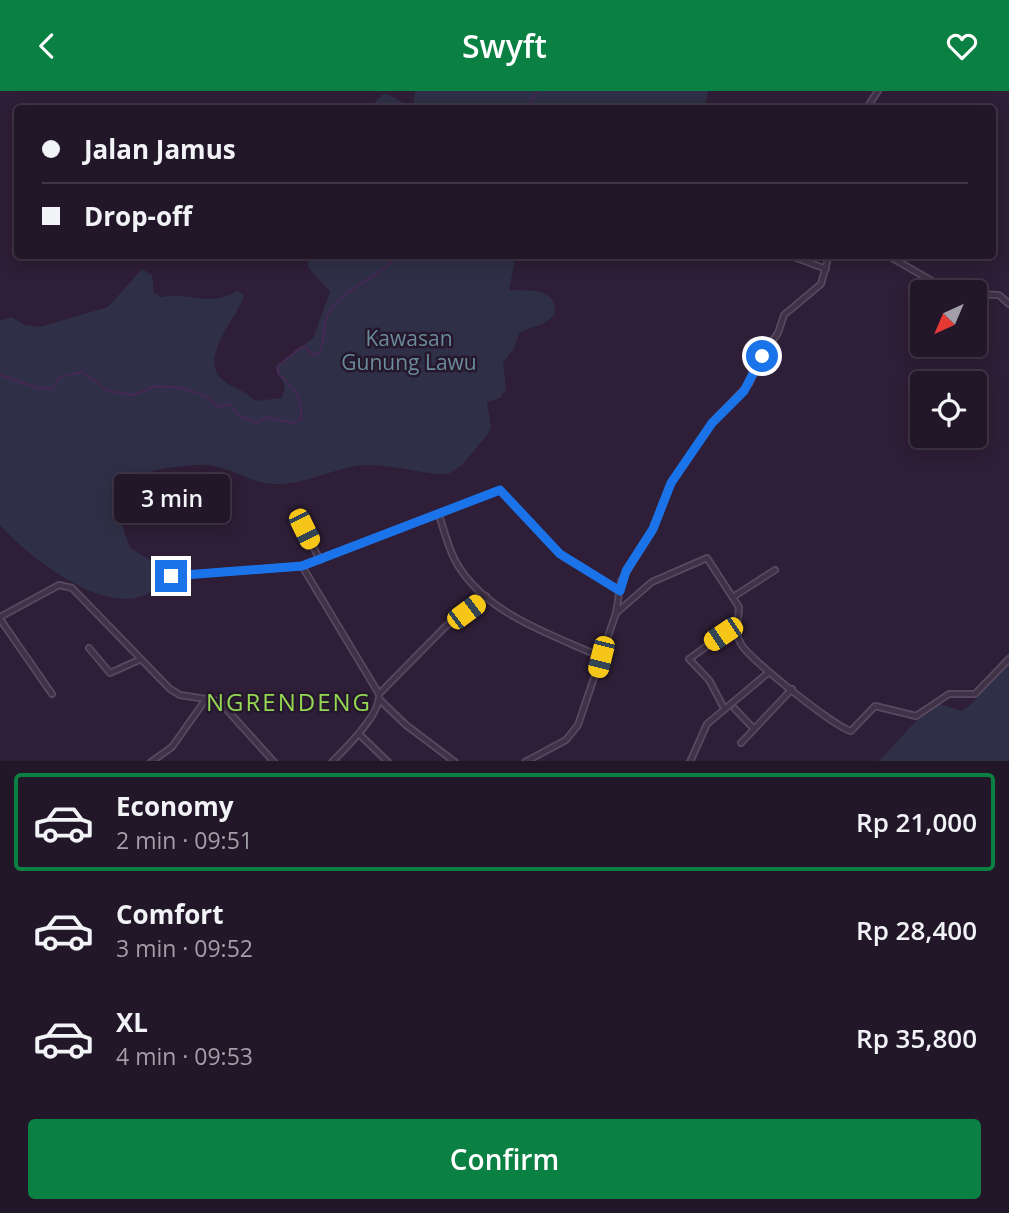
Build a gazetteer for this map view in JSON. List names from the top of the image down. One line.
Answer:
{"districts":["NGRENDENG"],"parks":["Kawasan Gunung Lawu"],"north":"bottom left","page":{"header":"Swyft","banner":["Jalan Jamus","Drop-off"],"bubble":"3 min","list":[{"name":"Economy","note":"2 min · 09:51","value":"Rp 21,000"},{"name":"Comfort","note":"3 min · 09:52","value":"Rp 28,400"},{"name":"XL","note":"4 min · 09:53","value":"Rp 35,800"}],"buttons":"Confirm"}}
